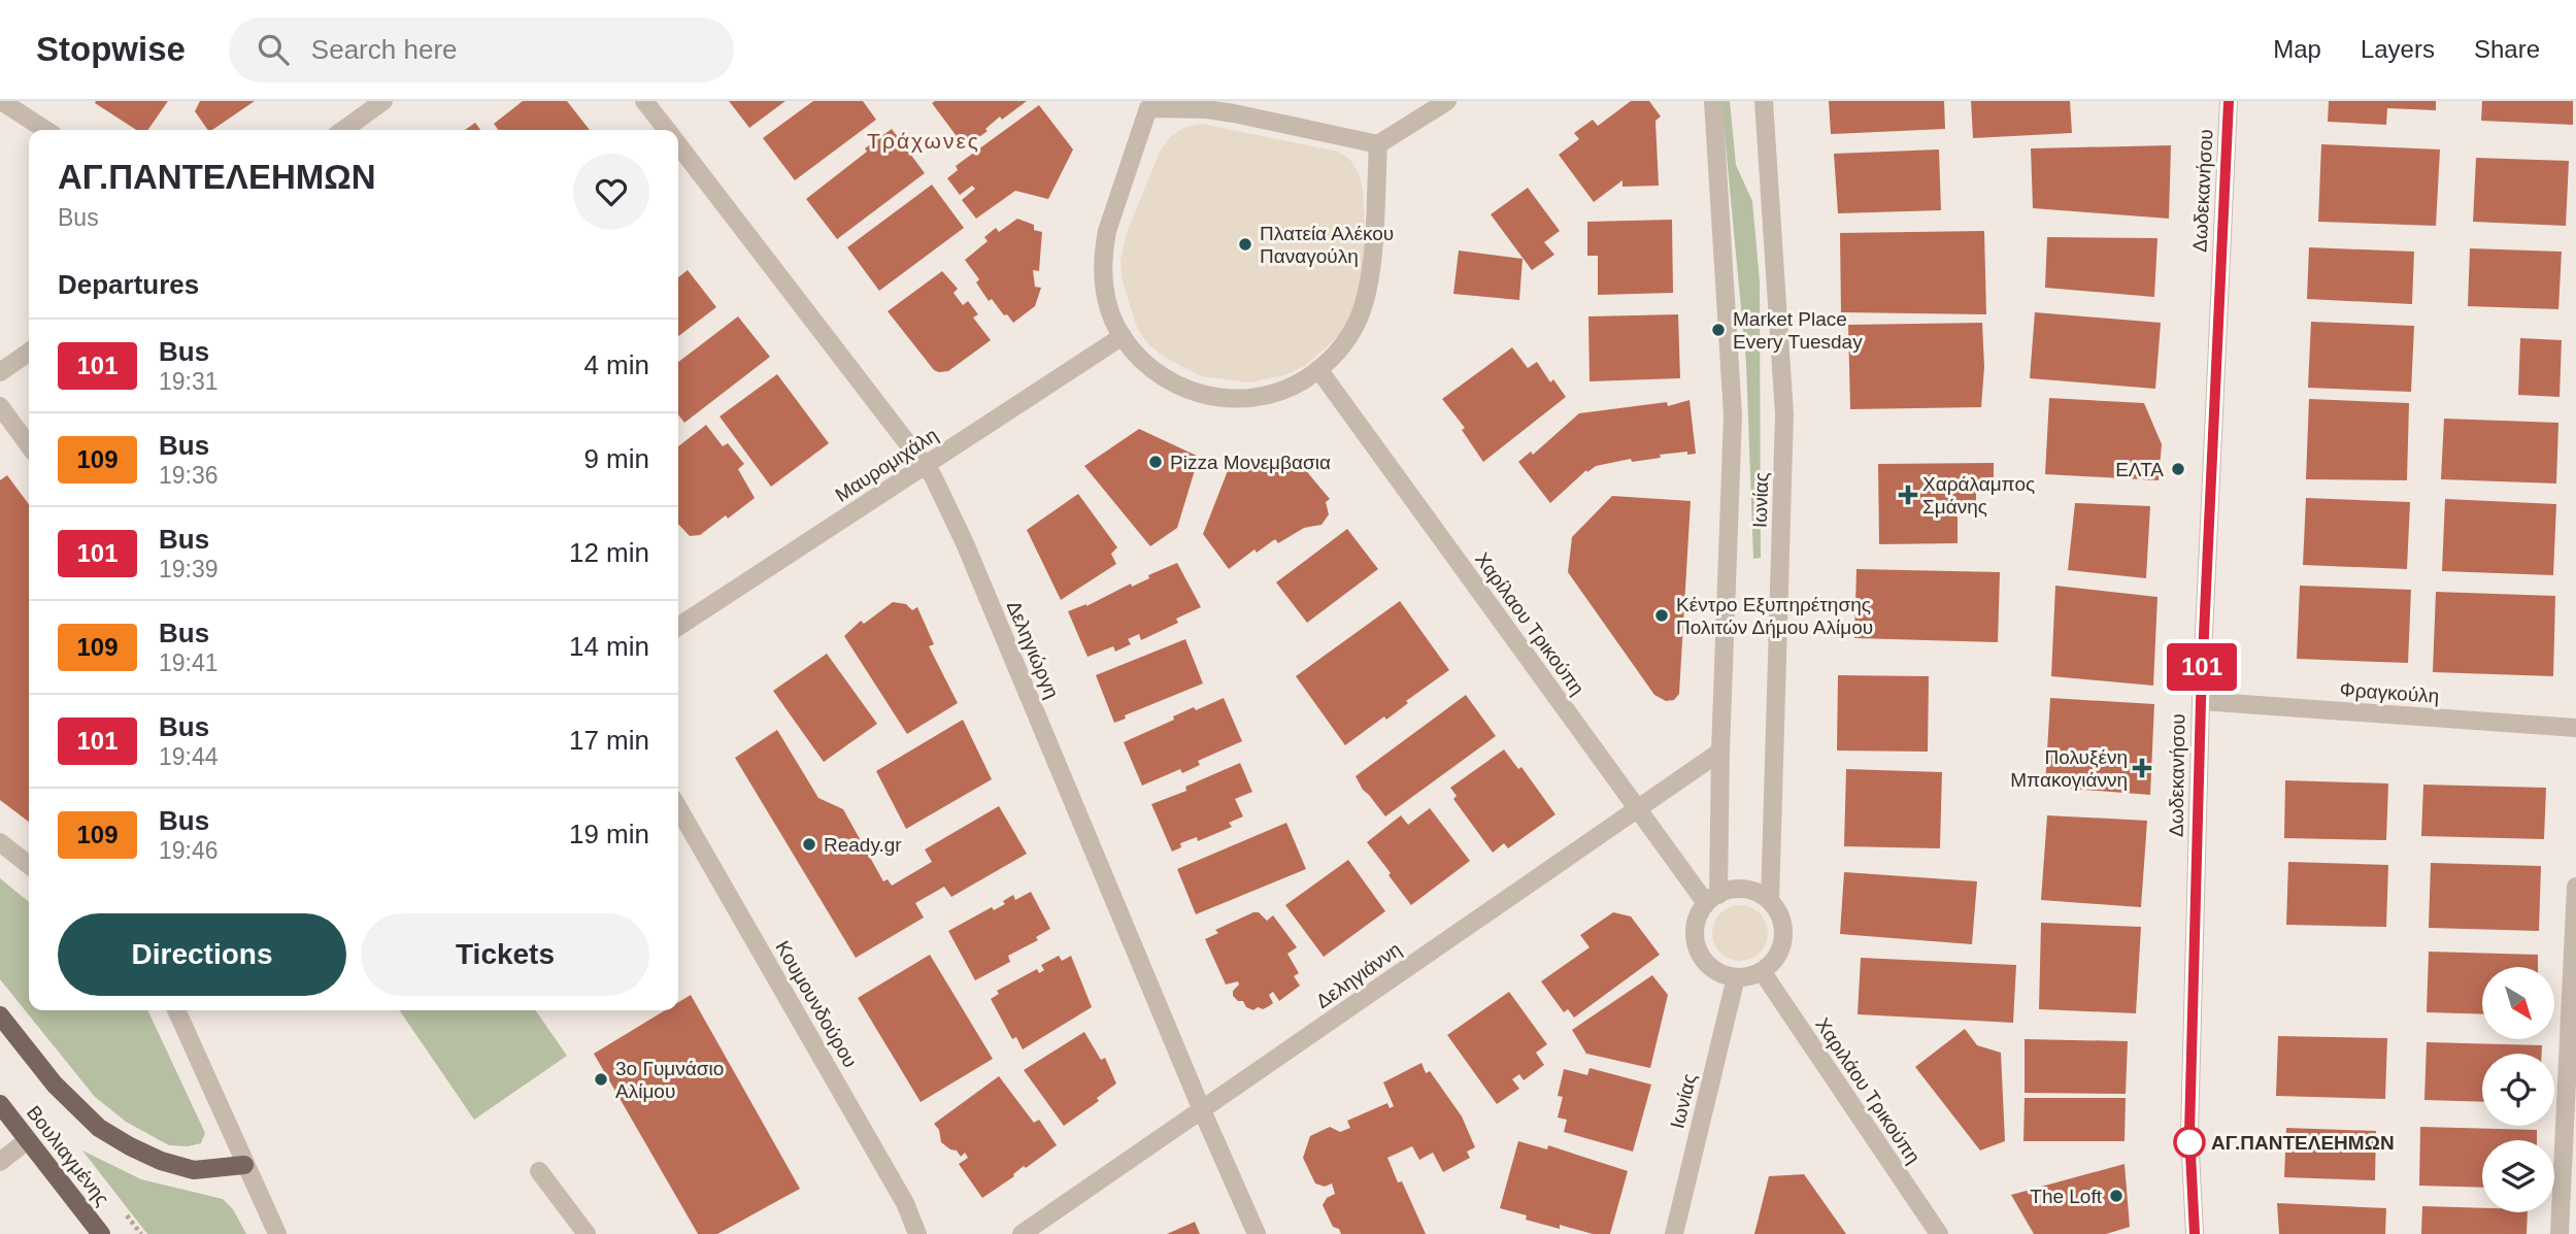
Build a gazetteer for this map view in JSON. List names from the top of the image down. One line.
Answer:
{"streets":{"main road":["Βουλιαγμένης"],"street":["Δωδεκανήσου","Μαυρομιχάλη","Ιωνίας","Χαρίλαου Τρικούπη","Δεληγιώργη","Φραγκούλη","Δεληγιάννη","Κουμουνδούρου","Χαριλάου Τρικούπη"]},"crossings":[["Δωδεκανήσου","Φραγκούλη"],["Μαυρομιχάλη","Δεληγιώργη"],["Ιωνίας","Χαρίλαου Τρικούπη"],["Ιωνίας","Δεληγιάννη"],["Ιωνίας","Χαριλάου Τρικούπη"],["Χαρίλαου Τρικούπη","Δεληγιάννη"],["Χαρίλαου Τρικούπη","Χαριλάου Τρικούπη"],["Δεληγιώργη","Δεληγιάννη"]],"districts":["Τράχωνες"],"places":{"other":["Πλατεία Αλέκου Παναγούλη","Market Place Every Tuesday","Pizza Μονεμβασια","ΕΛΤΑ","Κέντρο Εξυπηρέτησης Πολιτών Δήμου Αλίμου","Ready.gr","3ο Γυμνάσιο Αλίμου","ΑΓ.ΠΑΝΤΕΛΕΗΜΩΝ","The Loft"],"health":["Χαράλαμπος Σμάνης","Πολυξένη Μπακογιάννη"]},"lines":["bus line 101"],"north":"bottom right","page":{"header":"Stopwise","search":"Search here","nav":["Map","Layers","Share"],"on_map":"101","heading":[["ΑΓ.ΠΑΝΤΕΛΕΗΜΩΝ","Bus"],"Departures"],"list":[{"mark":"101","name":"Bus","note":"19:31","value":"4 min"},{"mark":"109","name":"Bus","note":"19:36","value":"9 min"},{"mark":"101","name":"Bus","note":"19:39","value":"12 min"},{"mark":"109","name":"Bus","note":"19:41","value":"14 min"},{"mark":"101","name":"Bus","note":"19:44","value":"17 min"},{"mark":"109","name":"Bus","note":"19:46","value":"19 min"}],"buttons":["Directions","Tickets"]}}
